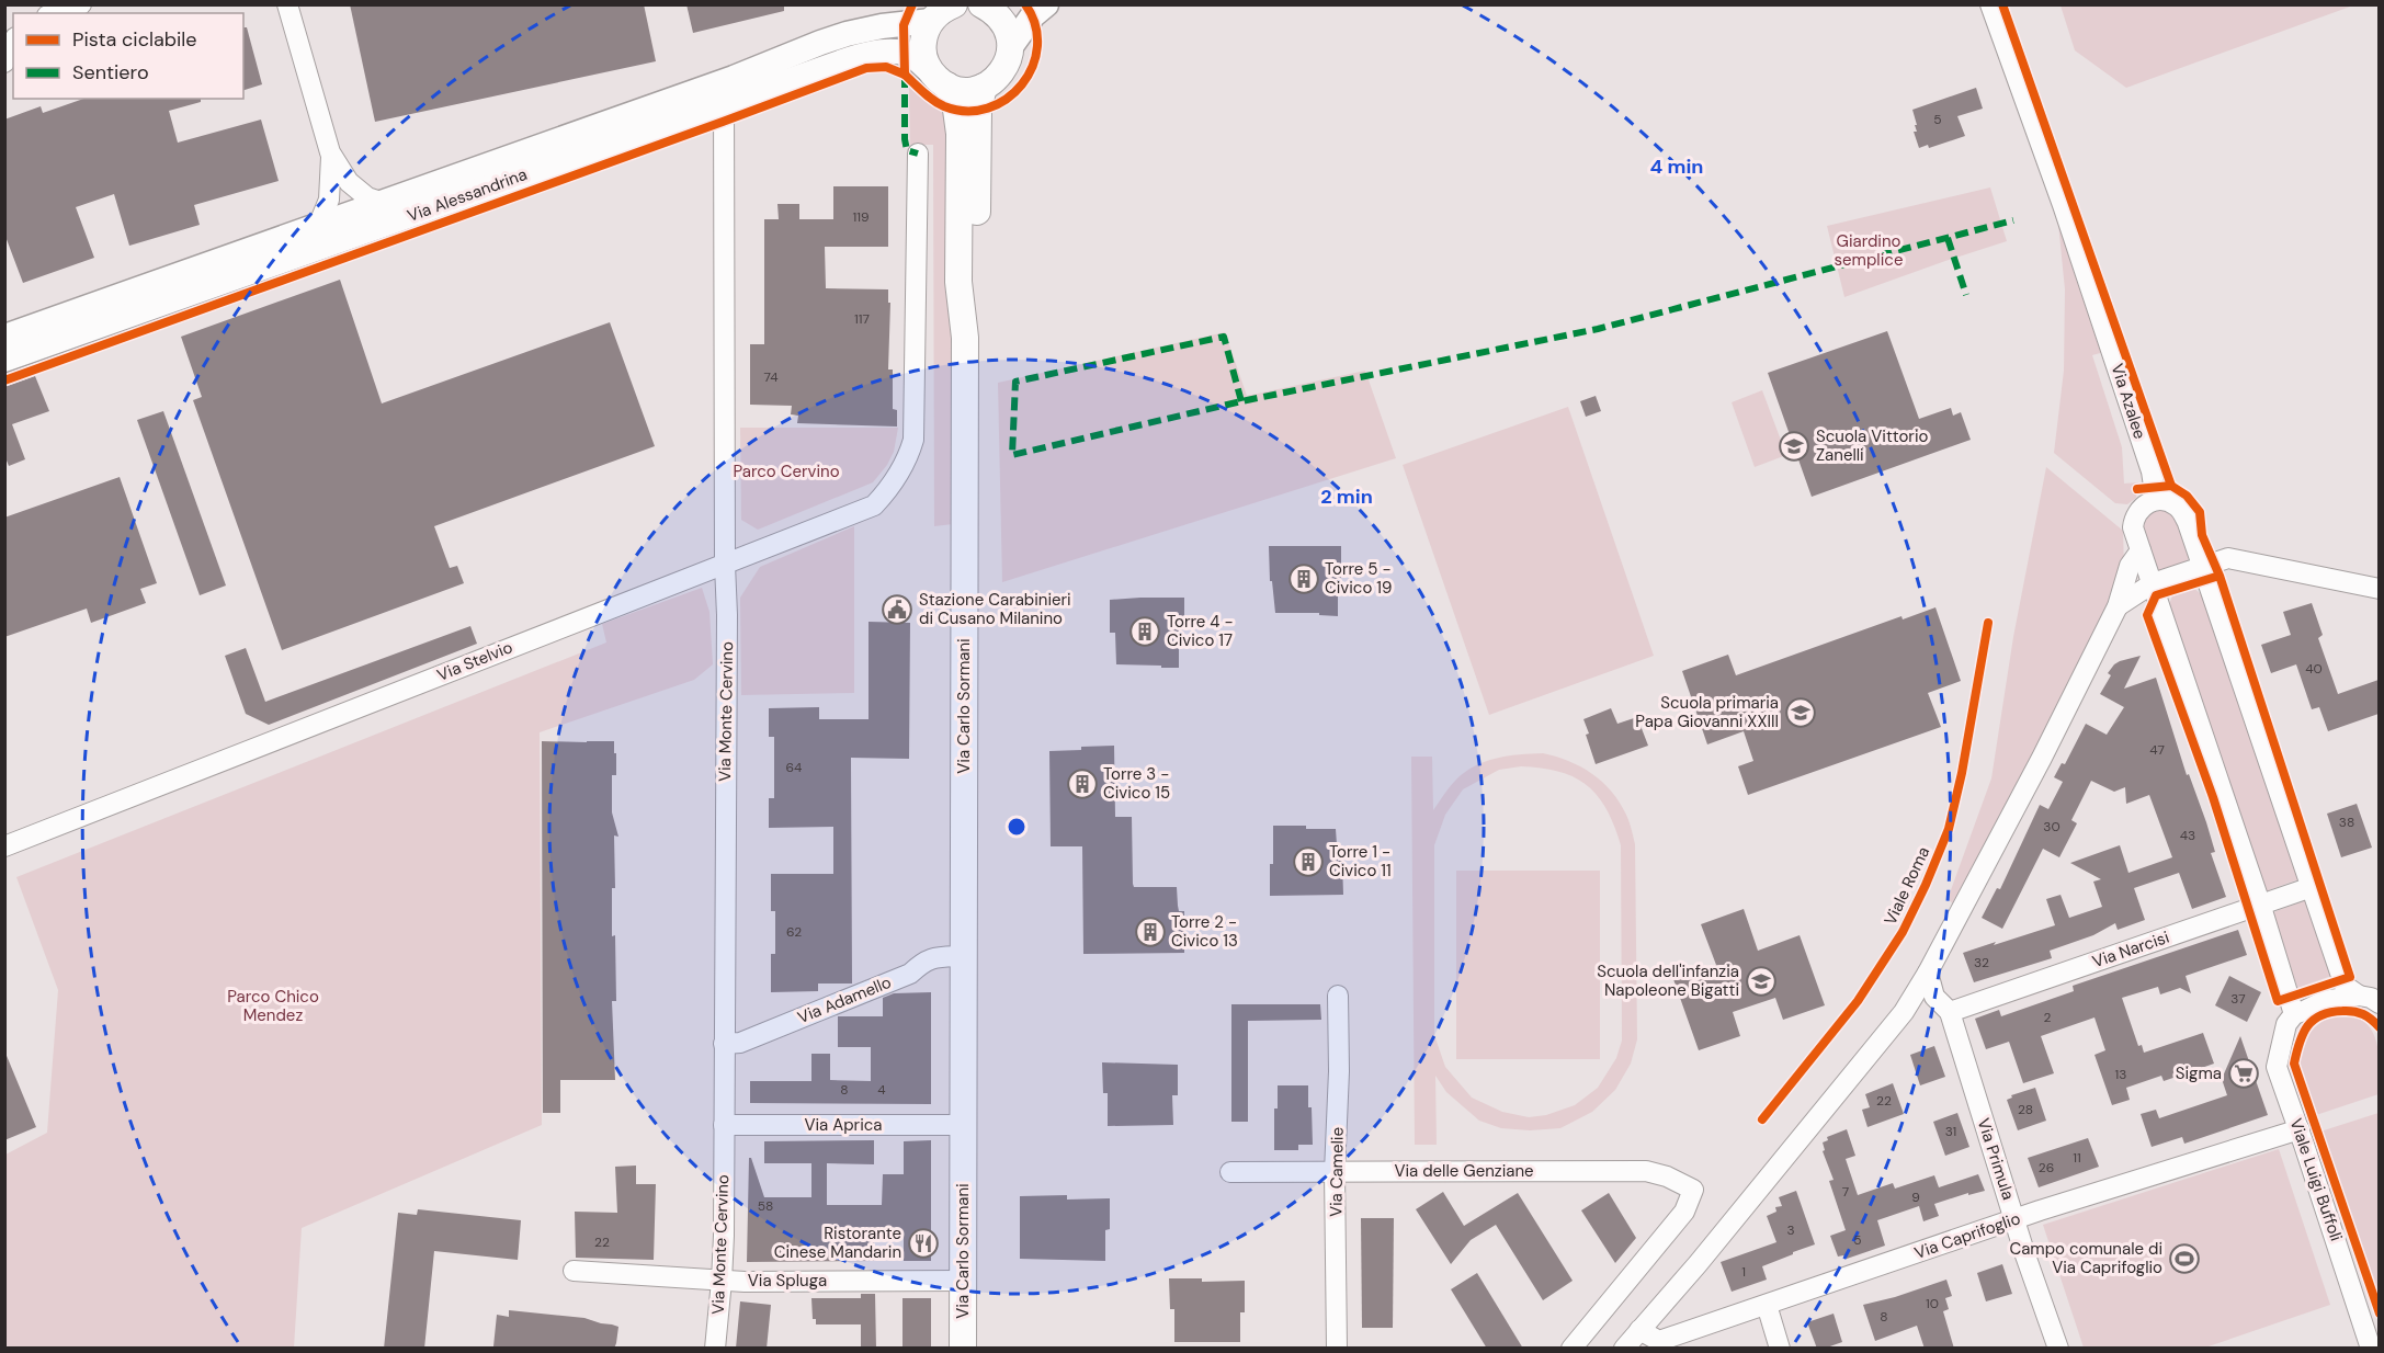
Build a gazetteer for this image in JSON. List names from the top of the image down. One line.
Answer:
{"streets":{"main road":["Via Carlo Sormani"],"street":["Via Alessandrina","Via Azalee","Via Stelvio","Via Monte Cervino","Via Narcisi","Via Adamello","Via Aprica","Via Primula","Via delle Genziane","Via Camelie","Viale Luigi Buffoli","Via Caprifoglio","Via Spluga"],"cycle path":["Viale Roma"]},"crossings":[["Via Alessandrina","Via Carlo Sormani"],["Via Alessandrina","Via Monte Cervino"],["Via Stelvio","Via Monte Cervino"],["Via Carlo Sormani","Via Adamello"],["Via Carlo Sormani","Via Aprica"],["Via Carlo Sormani","Via Spluga"],["Via Monte Cervino","Via Adamello"],["Via Monte Cervino","Via Aprica"],["Via Monte Cervino","Via Spluga"],["Via Narcisi","Via Primula"],["Via Primula","Via Caprifoglio"],["Via delle Genziane","Via Camelie"],["Viale Luigi Buffoli","Via Caprifoglio"]],"parks":["Giardino semplice","Parco Cervino","Parco Chico Mendez"],"places":{"school or university":["Scuola Vittorio Zanelli","Scuola primaria Papa Giovanni XXIII","Scuola dell'infanzia Napoleone Bigatti"],"building":["Torre 5 - Civico 19","Torre 4 - Civico 17","Torre 3 - Civico 15","Torre 1 - Civico 11","Torre 2 - Civico 13"],"public building":["Stazione Carabinieri di Cusano Milanino"],"supermarket":["Sigma"],"restaurant":["Ristorante Cinese Mandarin"],"sports":["Campo comunale di Via Caprifoglio"]},"house_numbers":["5","119","117","74","40","47","64","38","30","43","62","32","37","2","13","8","4","22","28","31","11","26","7","9","58","3","5","22","1","10","8"],"legend":["Pista ciclabile","Sentiero"],"rings":["4 min","2 min"]}
